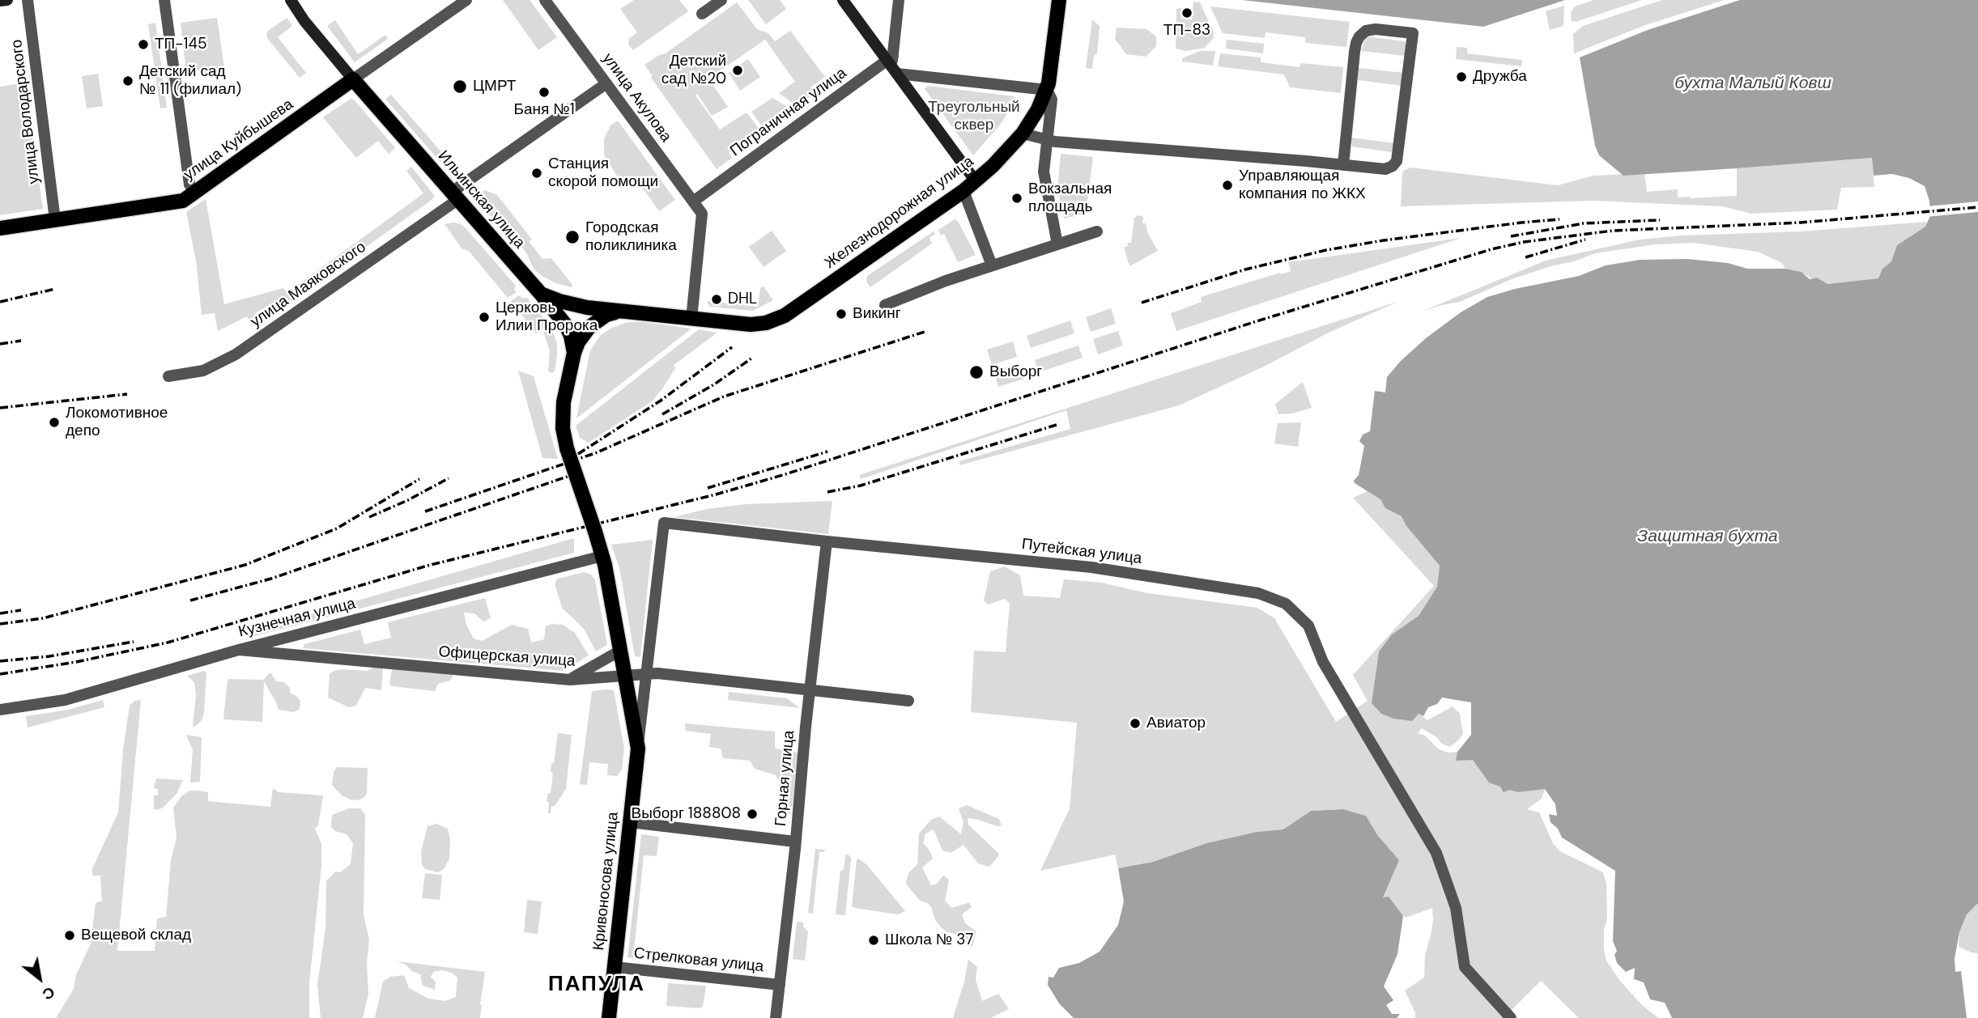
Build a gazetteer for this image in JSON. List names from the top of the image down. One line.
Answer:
{"streets":{"main road":["улица Куйбышева","Ильинская улица","Железнодорожная улица","Кривоносова улица"],"street":["улица Акулова","улица Володарского","Пограничная улица","улица Маяковского","Путейская улица","Кузнечная улица","Офицерская улица","Горная улица","Стрелковая улица"]},"crossings":[["улица Акулова","Пограничная улица"],["улица Акулова","Железнодорожная улица"],["улица Акулова","улица Маяковского"],["улица Володарского","улица Куйбышева"],["улица Куйбышева","Ильинская улица"],["Ильинская улица","Железнодорожная улица"],["Ильинская улица","улица Маяковского"],["Ильинская улица","Кривоносова улица"],["Путейская улица","Горная улица"],["Путейская улица","Кривоносова улица"],["Кузнечная улица","Офицерская улица"],["Кузнечная улица","Кривоносова улица"],["Офицерская улица","Горная улица"],["Офицерская улица","Кривоносова улица"],["Горная улица","Стрелковая улица"],["Кривоносова улица","Стрелковая улица"]],"districts":["ПАПУЛА"],"water":["бухта Малый Ковш","Защитная бухта"],"parks":["Треугольный сквер"],"places":["ТП-83","ТП-145","Детский сад №20","Дружба","Детский сад № 11 (филиал)","ЦМРТ","Баня №1","Станция скорой помощи","Управляющая компания по ЖКХ","Вокзальная площадь","Городская поликлиника","DHL","Викинг","Церковь Илии Пророка","Выборг","Локомотивное депо","Авиатор","Выборг 188808","Вещевой склад","Школа № 37"],"north":"bottom right"}
